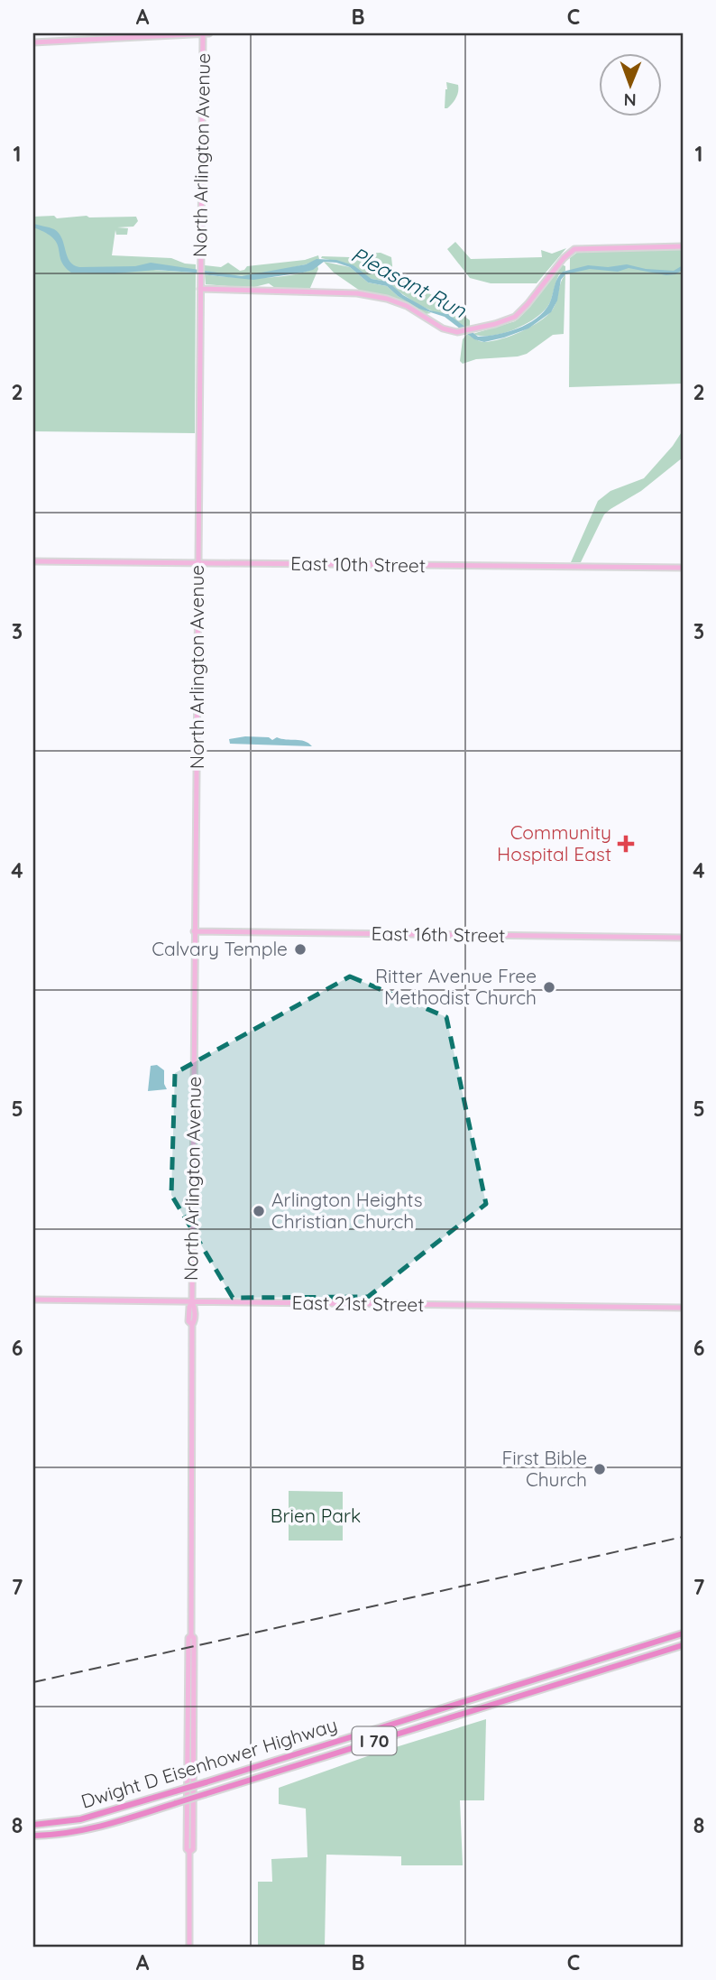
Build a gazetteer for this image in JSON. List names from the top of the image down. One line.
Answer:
{"streets":{"highway":["I 70","Dwight D Eisenhower Highway"],"main road":["North Arlington Avenue","East 10th Street","East 16th Street","East 21st Street"]},"crossings":[["North Arlington Avenue","East 10th Street"],["North Arlington Avenue","East 16th Street"],["North Arlington Avenue","East 21st Street"]],"water":["Pleasant Run"],"parks":["Brien Park"],"places":{"health":["Community Hospital East"],"other":["Calvary Temple","Ritter Avenue Free Methodist Church","Arlington Heights Christian Church","First Bible Church"]},"north":"bottom","grid":{"columns":["A","B","C"],"rows":["1","2","3","4","5","6","7","8"]}}
